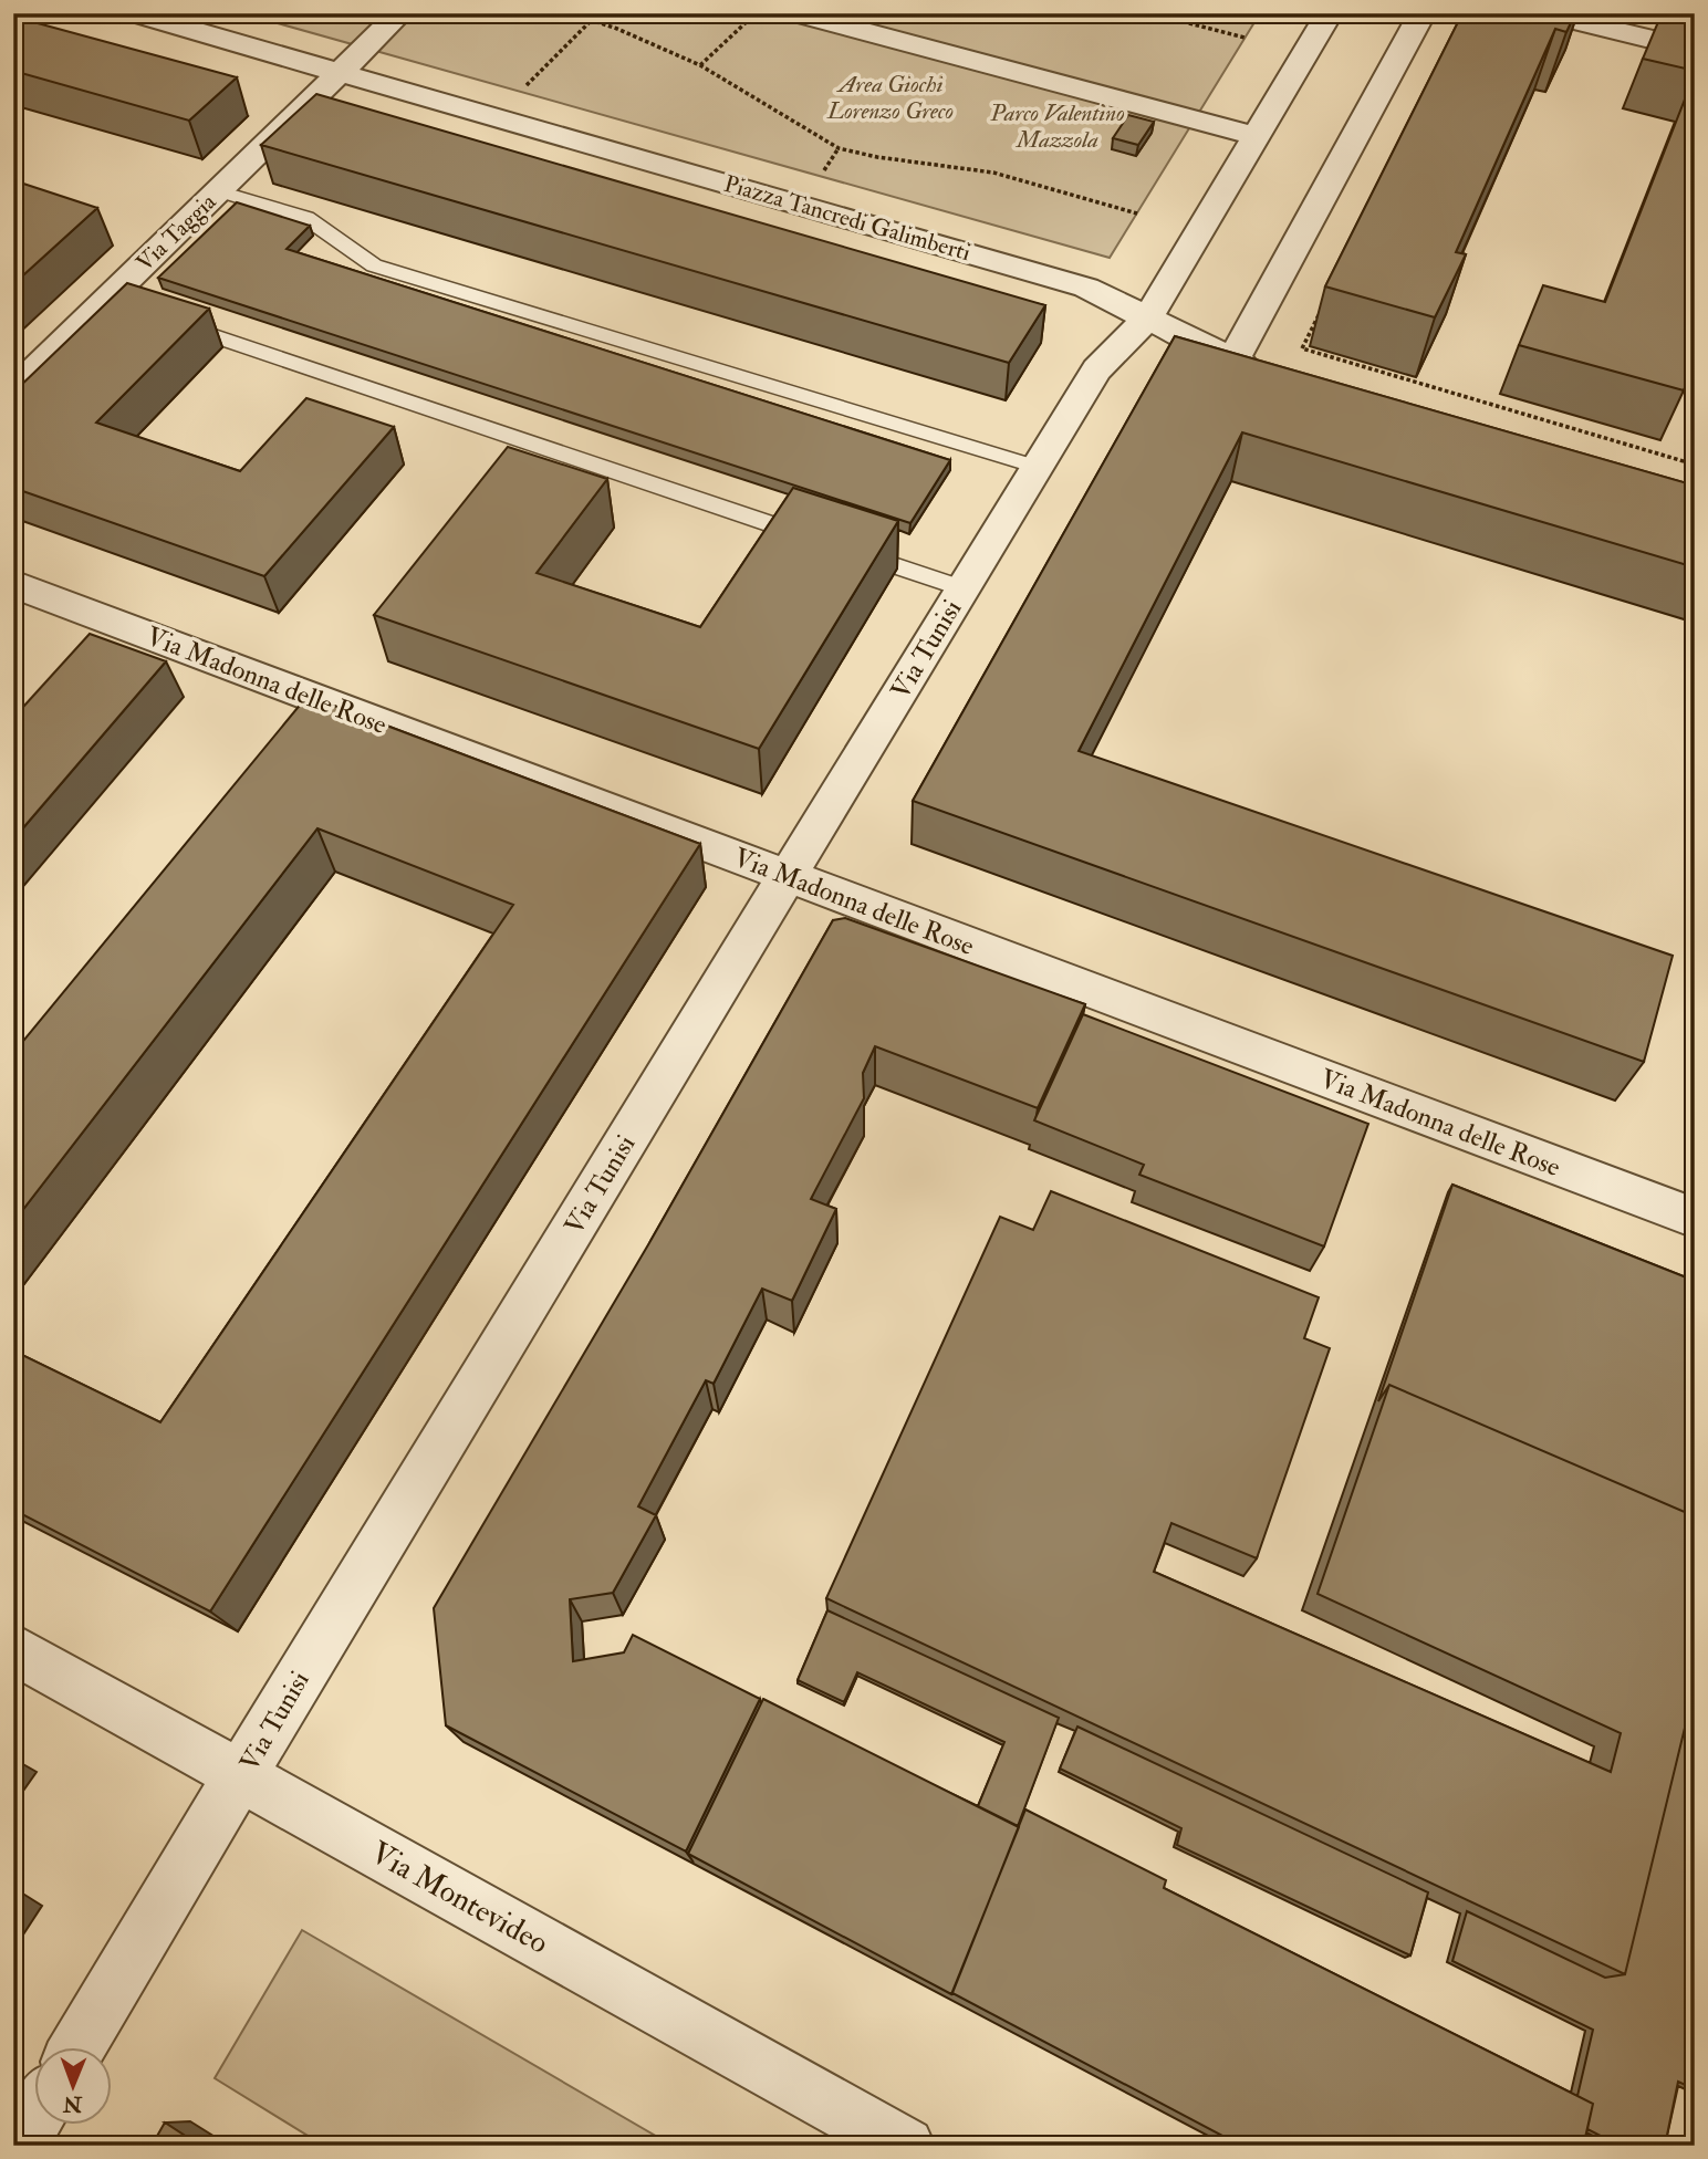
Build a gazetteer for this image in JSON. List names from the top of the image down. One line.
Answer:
{"streets":{"street":["Piazza Tancredi Galimberti","Via Taggia","Via Tunisi","Via Madonna delle Rose","Via Montevideo"]},"crossings":[["Piazza Tancredi Galimberti","Via Taggia"],["Piazza Tancredi Galimberti","Via Tunisi"],["Via Tunisi","Via Madonna delle Rose"],["Via Tunisi","Via Montevideo"]],"parks":["Area Giochi Lorenzo Greco","Parco Valentino Mazzola"],"north":"bottom"}
